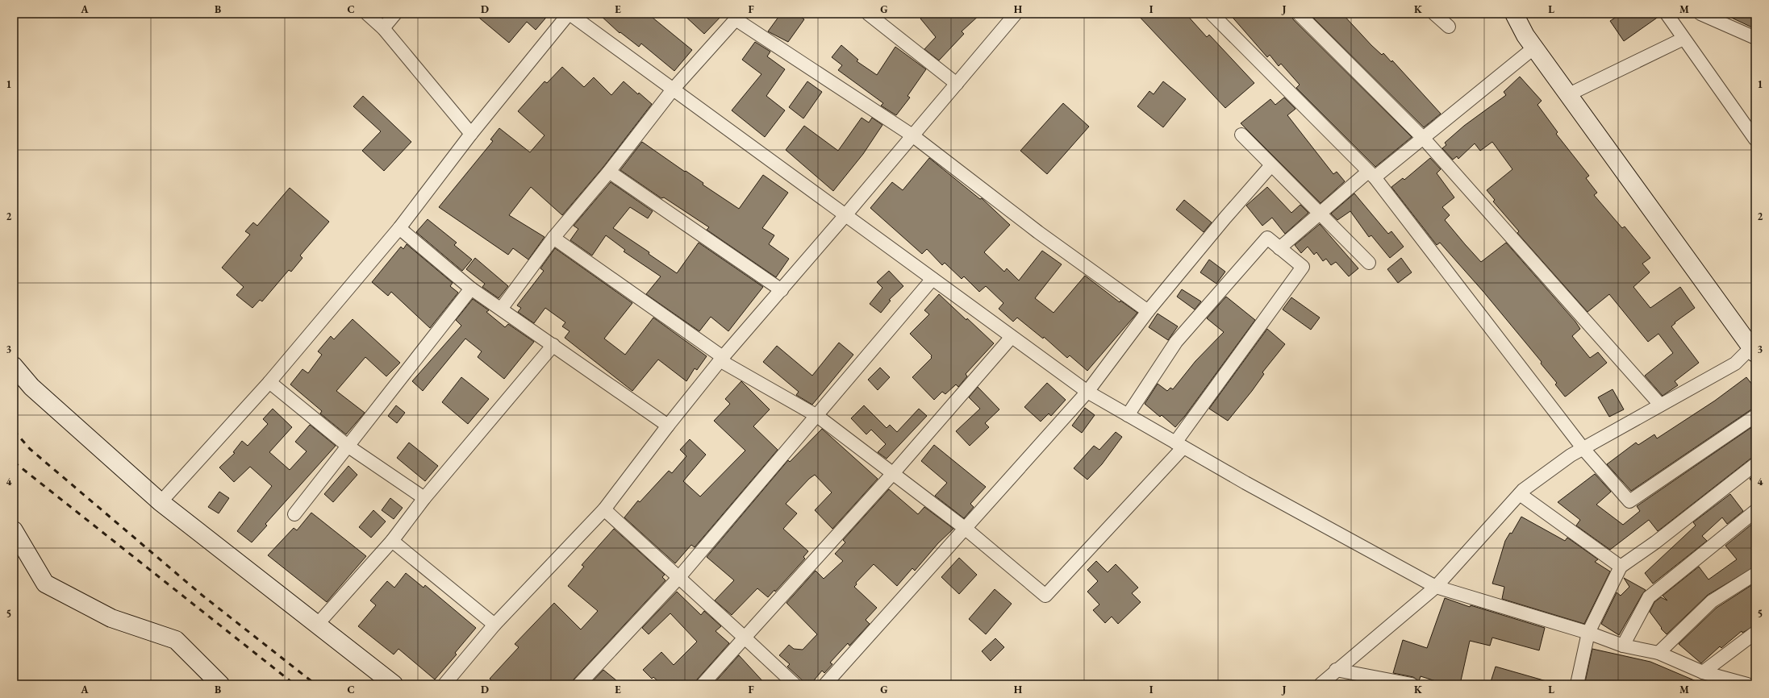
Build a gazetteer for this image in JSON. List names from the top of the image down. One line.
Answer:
{"grid":{"columns":["A","B","C","D","E","F","G","H","I","J","K","L","M"],"rows":["1","2","3","4","5"]}}
